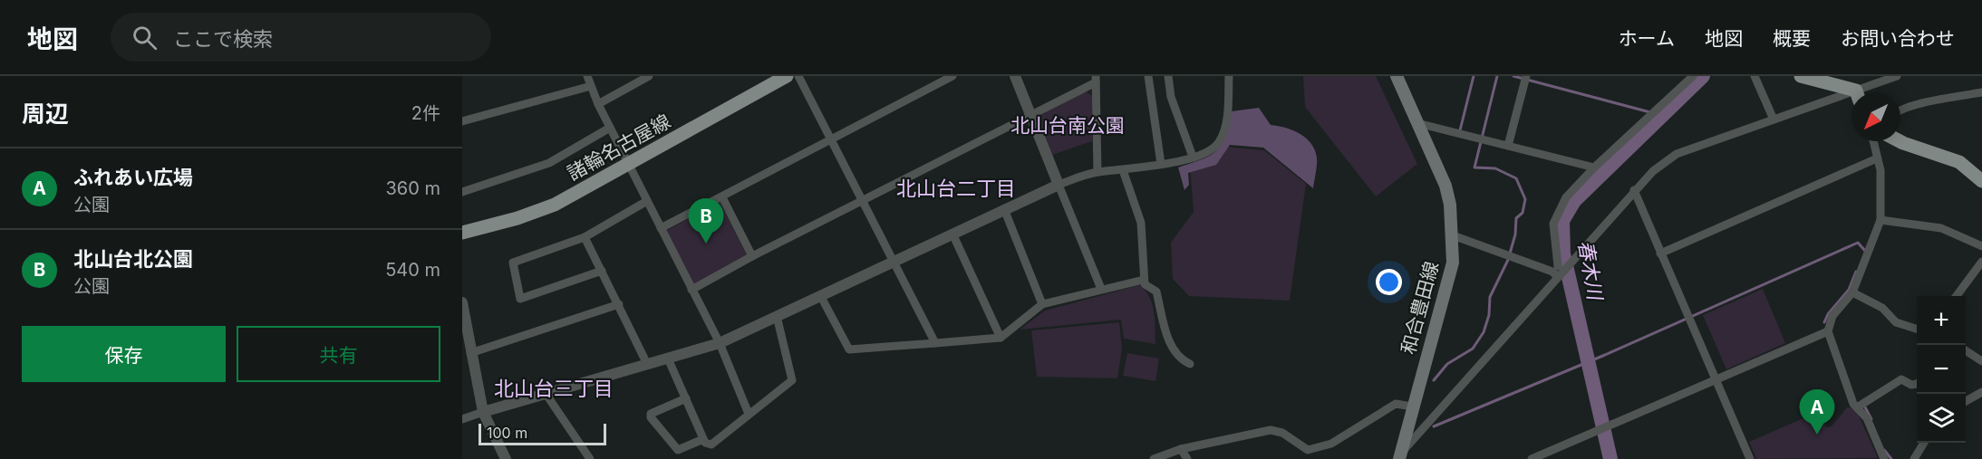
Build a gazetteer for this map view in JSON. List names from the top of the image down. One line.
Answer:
{"streets":{"main road":["諸輪名古屋線","和合豊田線"]},"districts":["北山台二丁目","北山台三丁目"],"water":["春木川"],"parks":["北山台南公園"],"scale_bar":"100 m","north":"bottom left","page":{"header":"地図","search":"ここで検索","nav":["ホーム","地図","概要","お問い合わせ"],"heading":["周辺","2件"],"list":[{"mark":"A","name":"ふれあい広場","note":"公園","value":"360 m"},{"mark":"B","name":"北山台北公園","note":"公園","value":"540 m"}],"pins":["B","A"],"map_buttons":["+","−"],"buttons":["保存","共有"],"scale":"100 m"}}
